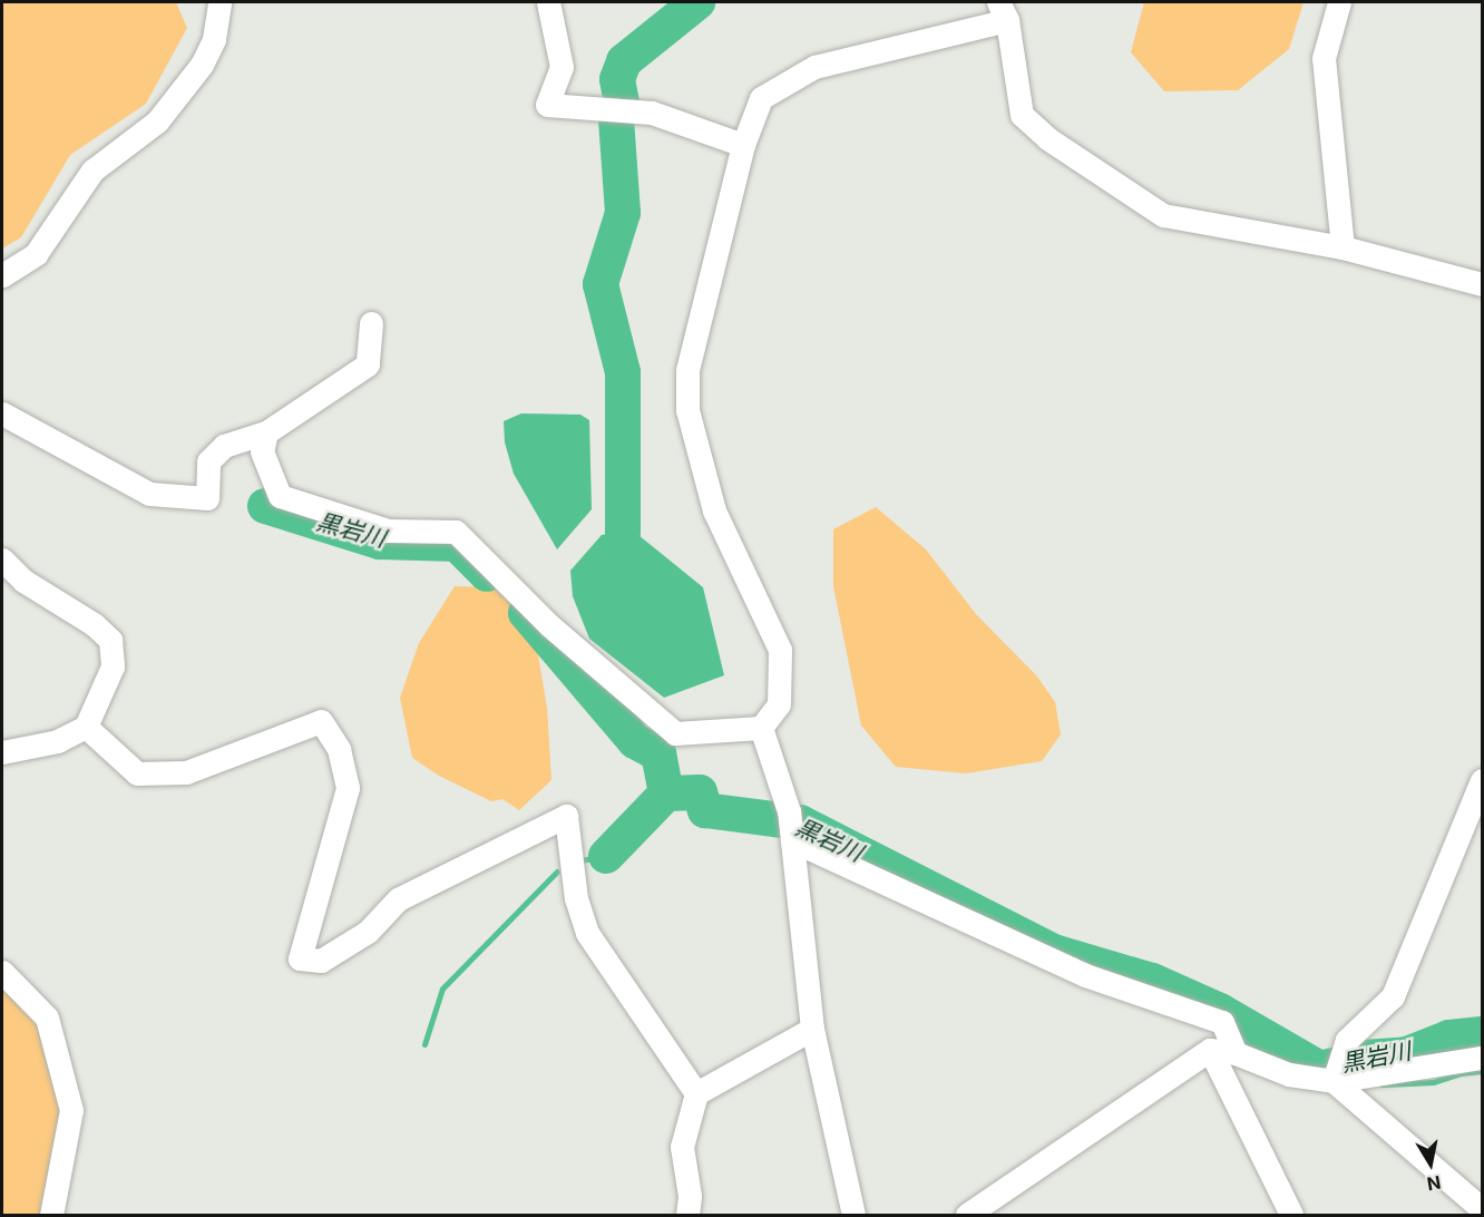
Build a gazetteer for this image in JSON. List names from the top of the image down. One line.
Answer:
{"water":["黒岩川"],"north":"bottom"}
